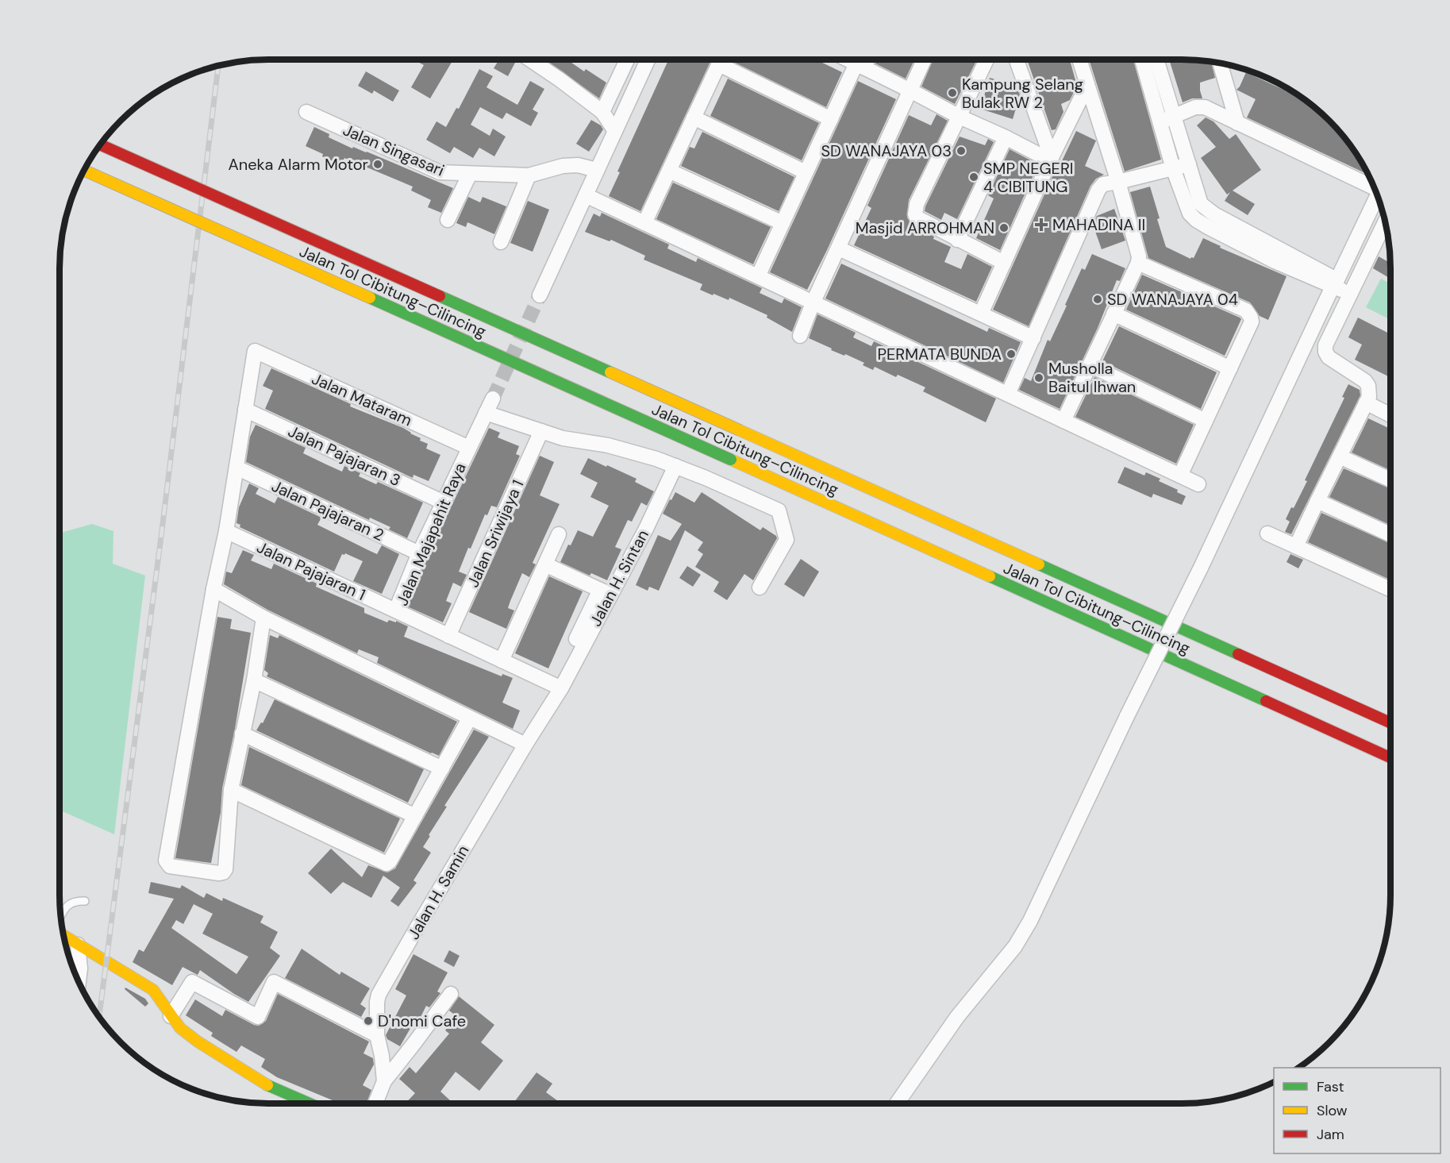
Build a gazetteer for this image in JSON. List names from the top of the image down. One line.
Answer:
{"streets":{"main road":["Jalan Tol Cibitung–Cilincing"],"street":["Jalan Singasari","Jalan Mataram","Jalan Pajajaran 3","Jalan Pajajaran 2","Jalan Sriwijaya 1","Jalan Majapahit Raya","Jalan Pajajaran 1","Jalan H. Sintan","Jalan H. Samin"]},"crossings":[["Jalan Mataram","Jalan Pajajaran 3"],["Jalan Mataram","Jalan Majapahit Raya"],["Jalan Pajajaran 3","Jalan Majapahit Raya"],["Jalan Pajajaran 2","Jalan Majapahit Raya"],["Jalan Sriwijaya 1","Jalan Majapahit Raya"],["Jalan Majapahit Raya","Jalan Pajajaran 1"],["Jalan Majapahit Raya","Jalan H. Sintan"],["Jalan Majapahit Raya","Jalan H. Samin"],["Jalan H. Sintan","Jalan H. Samin"]],"places":{"other":["Kampung Selang Bulak RW 2","SD WANAJAYA 03","Aneka Alarm Motor","SMP NEGERI 4 CIBITUNG","Masjid ARROHMAN","SD WANAJAYA 04","PERMATA BUNDA","Musholla Baitul Ihwan","D'nomi Cafe"],"health":["MAHADINA II"]},"legend":["Fast","Slow","Jam"]}
